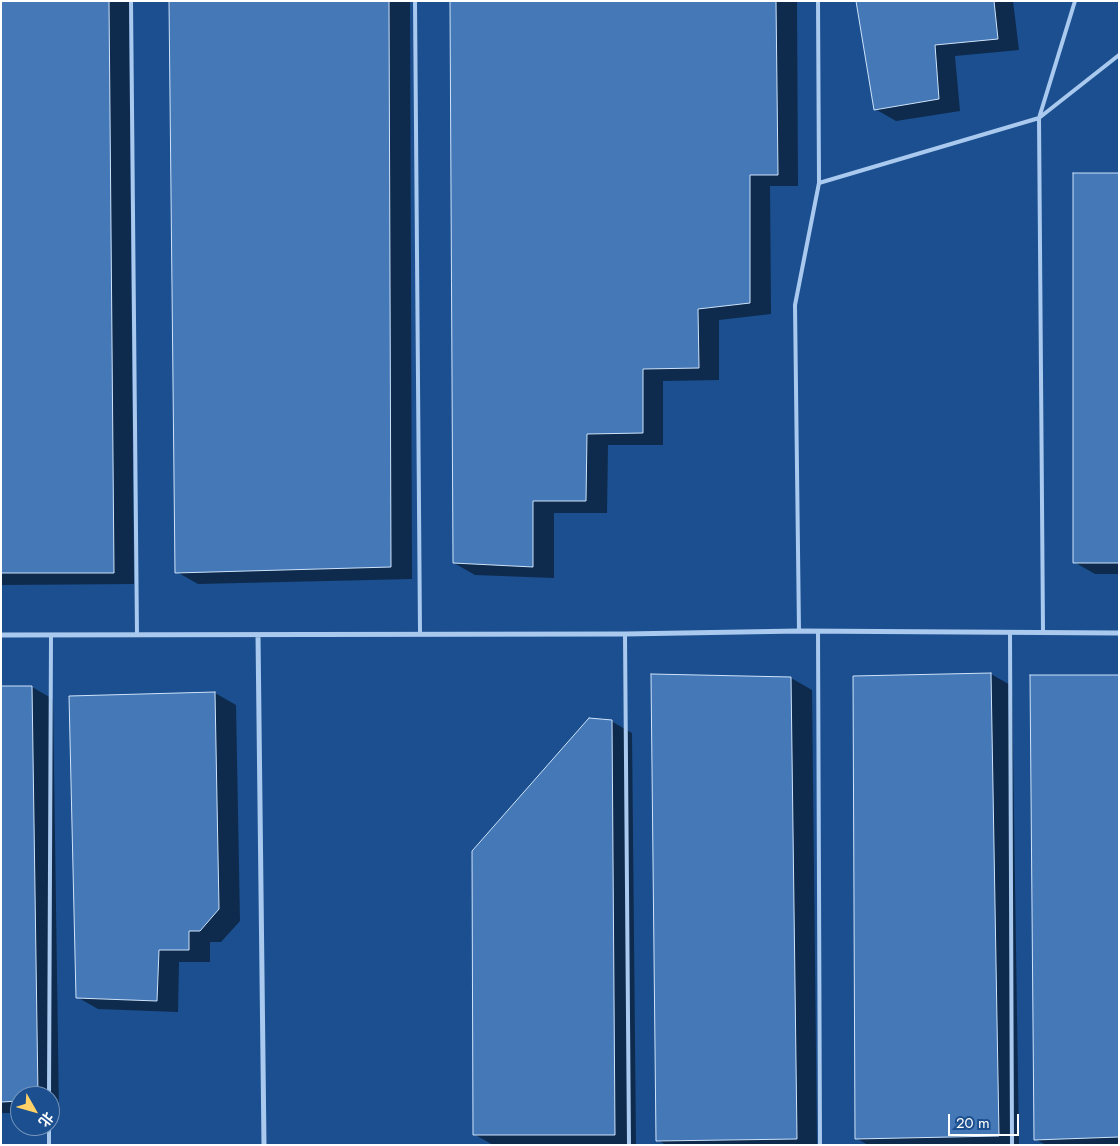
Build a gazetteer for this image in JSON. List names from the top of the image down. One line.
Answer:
{"scale_bar":"20 m","north":"bottom right"}
